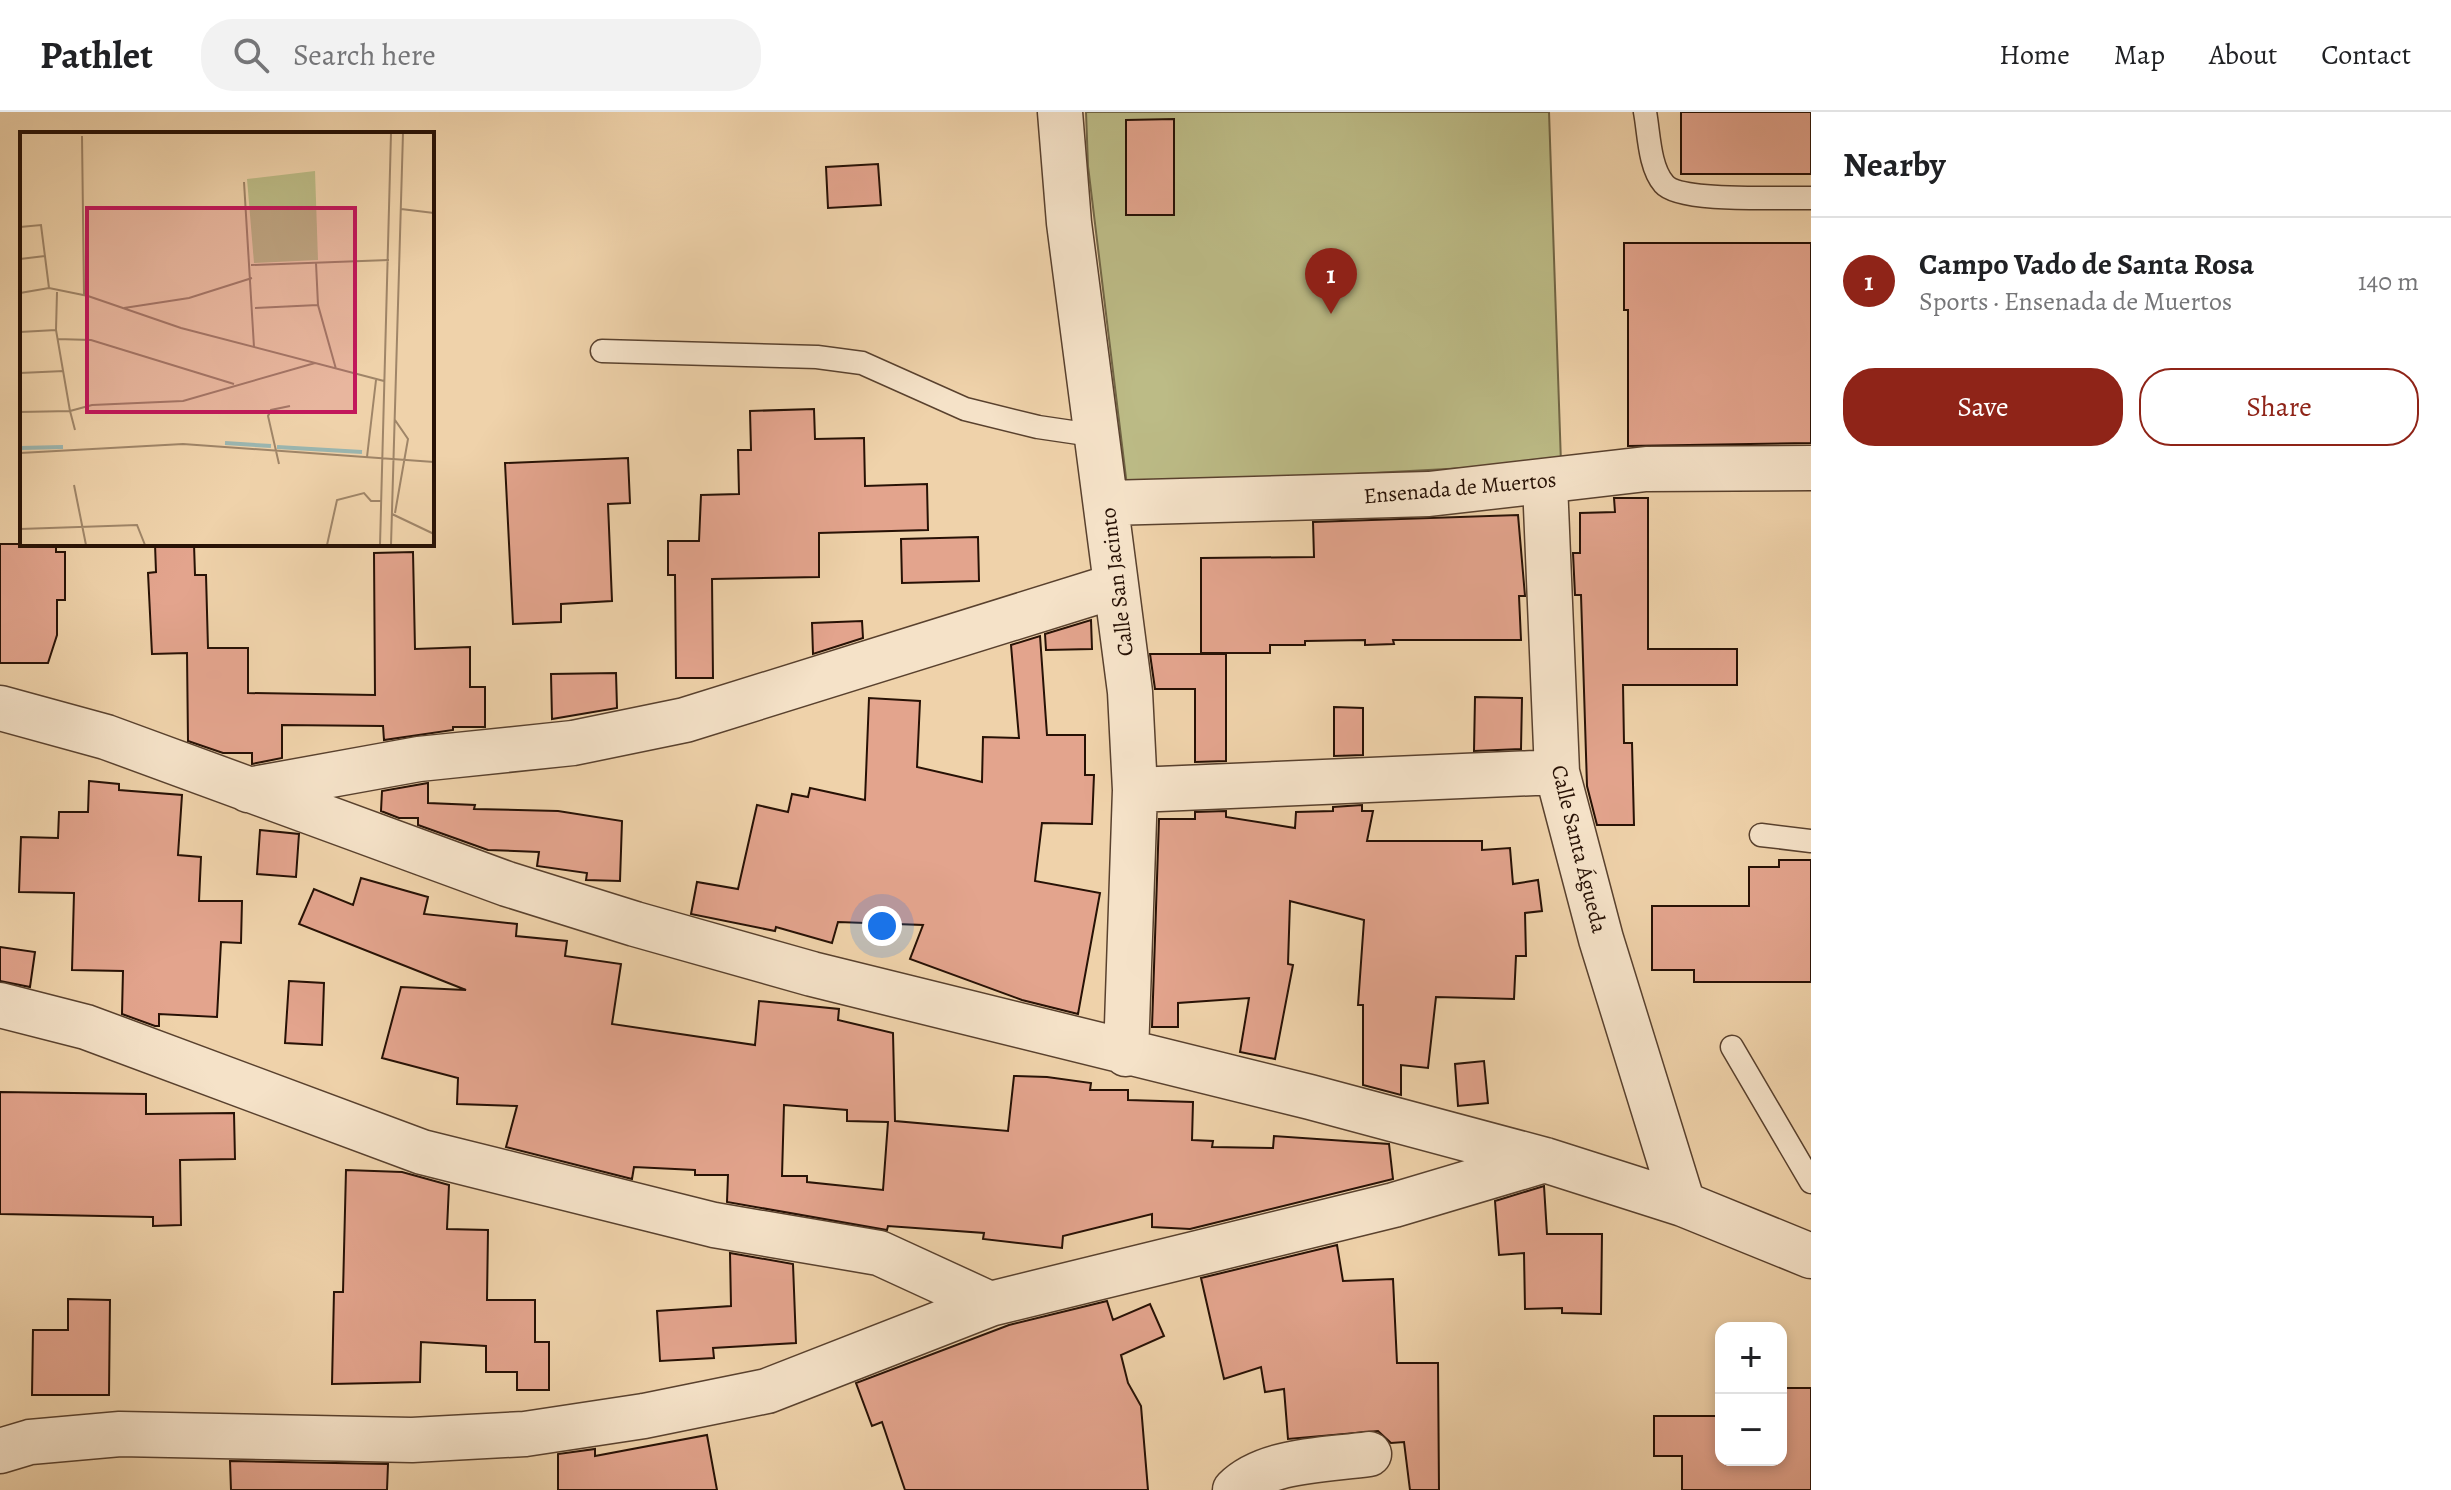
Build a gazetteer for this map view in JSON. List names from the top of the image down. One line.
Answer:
{"streets":{"street":["Ensenada de Muertos","Calle San Jacinto","Calle Santa Águeda"]},"crossings":[["Ensenada de Muertos","Calle San Jacinto"],["Ensenada de Muertos","Calle Santa Águeda"]],"page":{"header":"Pathlet","search":"Search here","nav":["Home","Map","About","Contact"],"heading":"Nearby","list":[{"mark":"1","name":"Campo Vado de Santa Rosa","note":"Sports · Ensenada de Muertos","value":"140 m"}],"pins":"1","buttons":["Save","Share"],"map_buttons":["+","−"]}}
